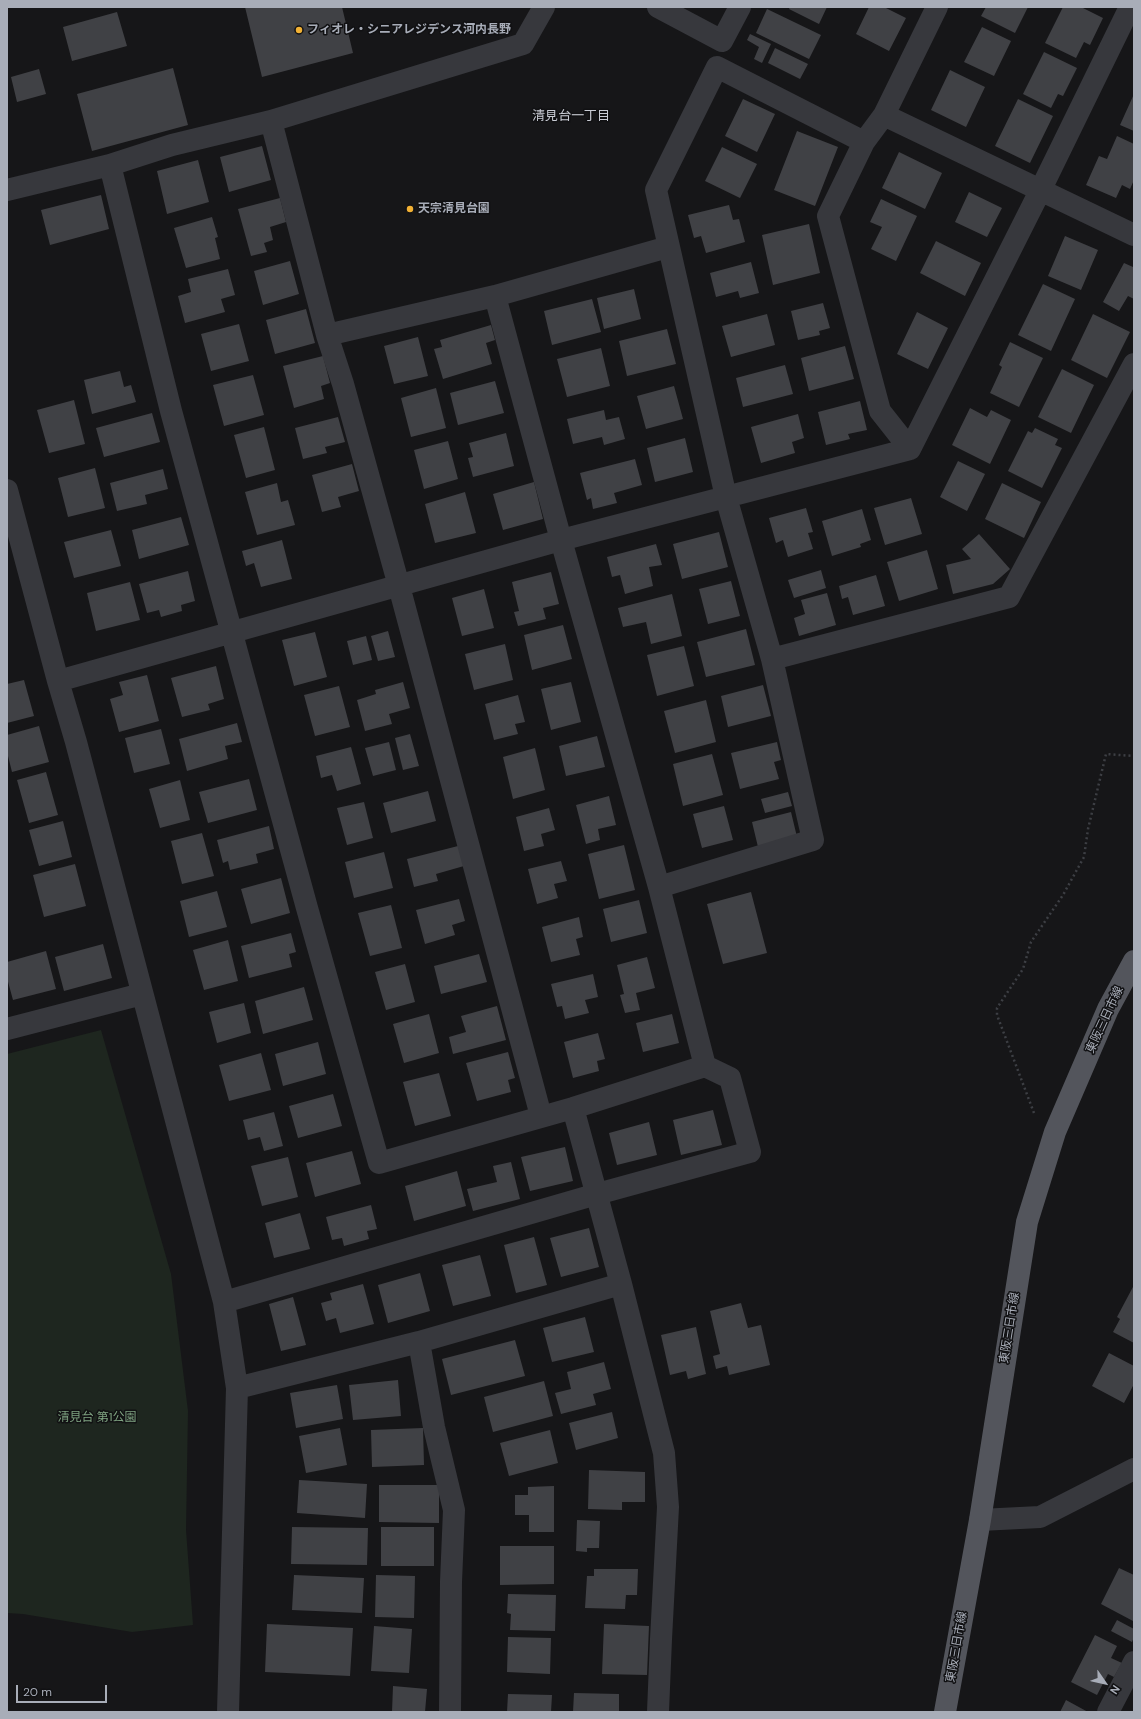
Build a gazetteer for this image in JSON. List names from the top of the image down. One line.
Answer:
{"streets":{"main road":["東阪三日市線"]},"districts":["清見台一丁目"],"parks":["清見台 第1公園"],"places":["フィオレ・シニアレジデンス河内長野","天宗清見台園"],"scale_bar":"20 m","north":"bottom right"}
